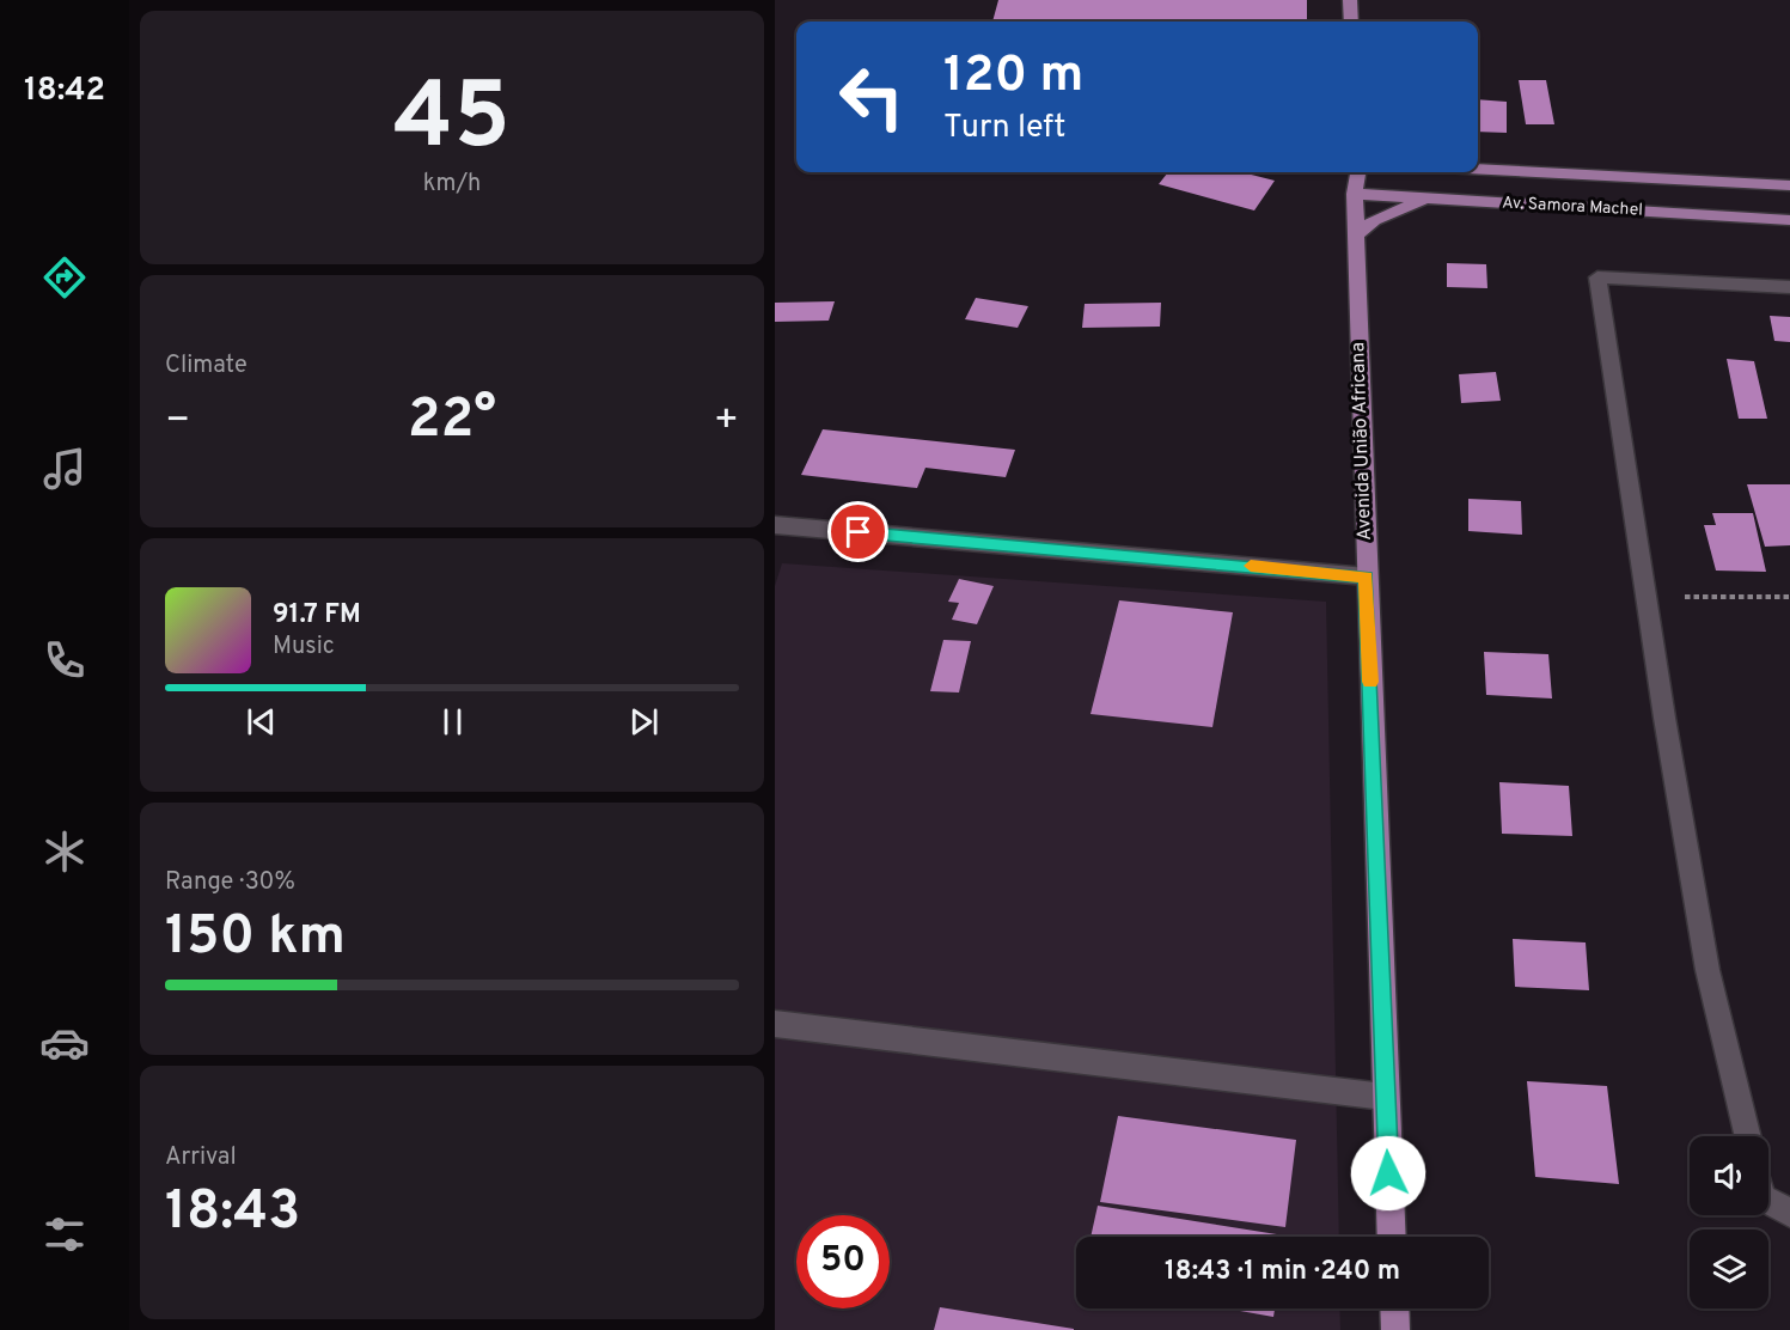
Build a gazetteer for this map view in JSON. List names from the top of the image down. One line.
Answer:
{"streets":{"main road":["Av. Samora Machel","Avenida União Africana"]},"crossings":[["Av. Samora Machel","Avenida União Africana"]],"page":{"tabs":"18:42","tile":[["45","km/h"],"Climate",["Range · 30%","150 km"],["Arrival","18:43"]],"turn":["120 m","Turn left"],"heat":["−","22°","+"],"song":["91.7 FM","Music"],"limit":"50","trip":"18:43 · 1 min · 240 m"}}
